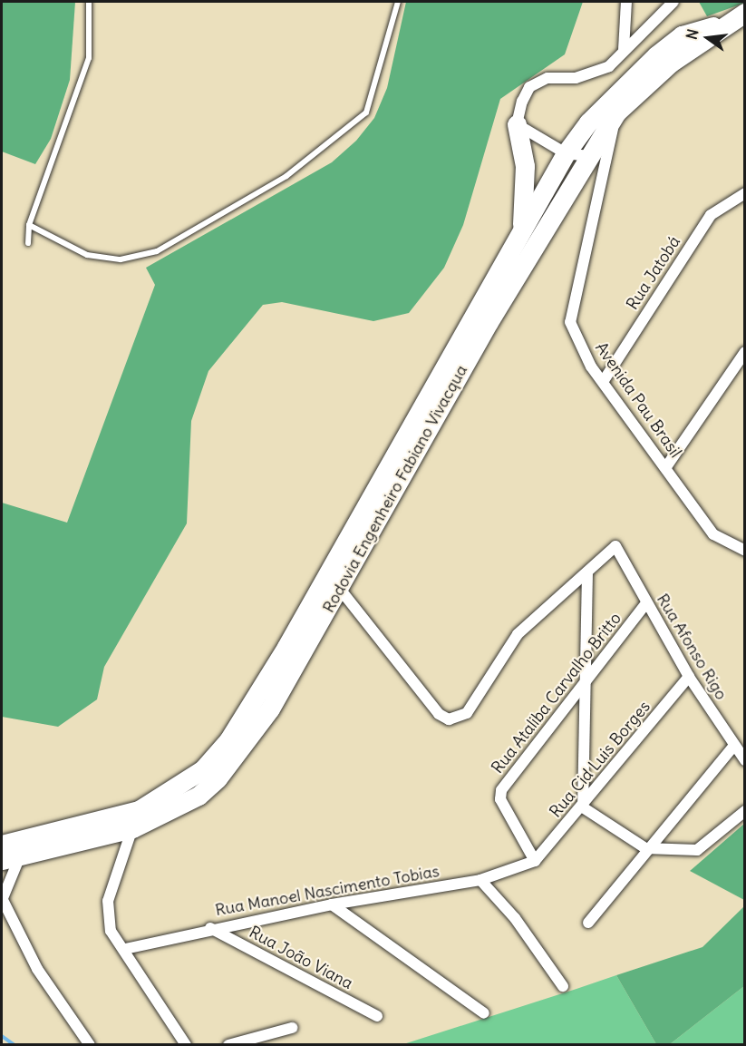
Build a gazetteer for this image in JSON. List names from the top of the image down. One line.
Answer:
{"streets":{"highway":["Rodovia Engenheiro Fabiano Vivacqua"],"street":["Rua Jatobá","Avenida Pau Brasil","Rua Afonso Rigo","Rua Ataliba Carvalho Britto","Rua Cid Luis Borges","Rua Manoel Nascimento Tobias","Rua João Viana"]},"crossings":[["Rua Jatobá","Avenida Pau Brasil"],["Avenida Pau Brasil","Rodovia Engenheiro Fabiano Vivacqua"],["Rua Afonso Rigo","Rua Ataliba Carvalho Britto"],["Rua Afonso Rigo","Rua Cid Luis Borges"],["Rua Ataliba Carvalho Britto","Rua Cid Luis Borges"],["Rua Ataliba Carvalho Britto","Rua Manoel Nascimento Tobias"],["Rua Cid Luis Borges","Rua Manoel Nascimento Tobias"],["Rua Manoel Nascimento Tobias","Rua João Viana"]],"north":"left"}
